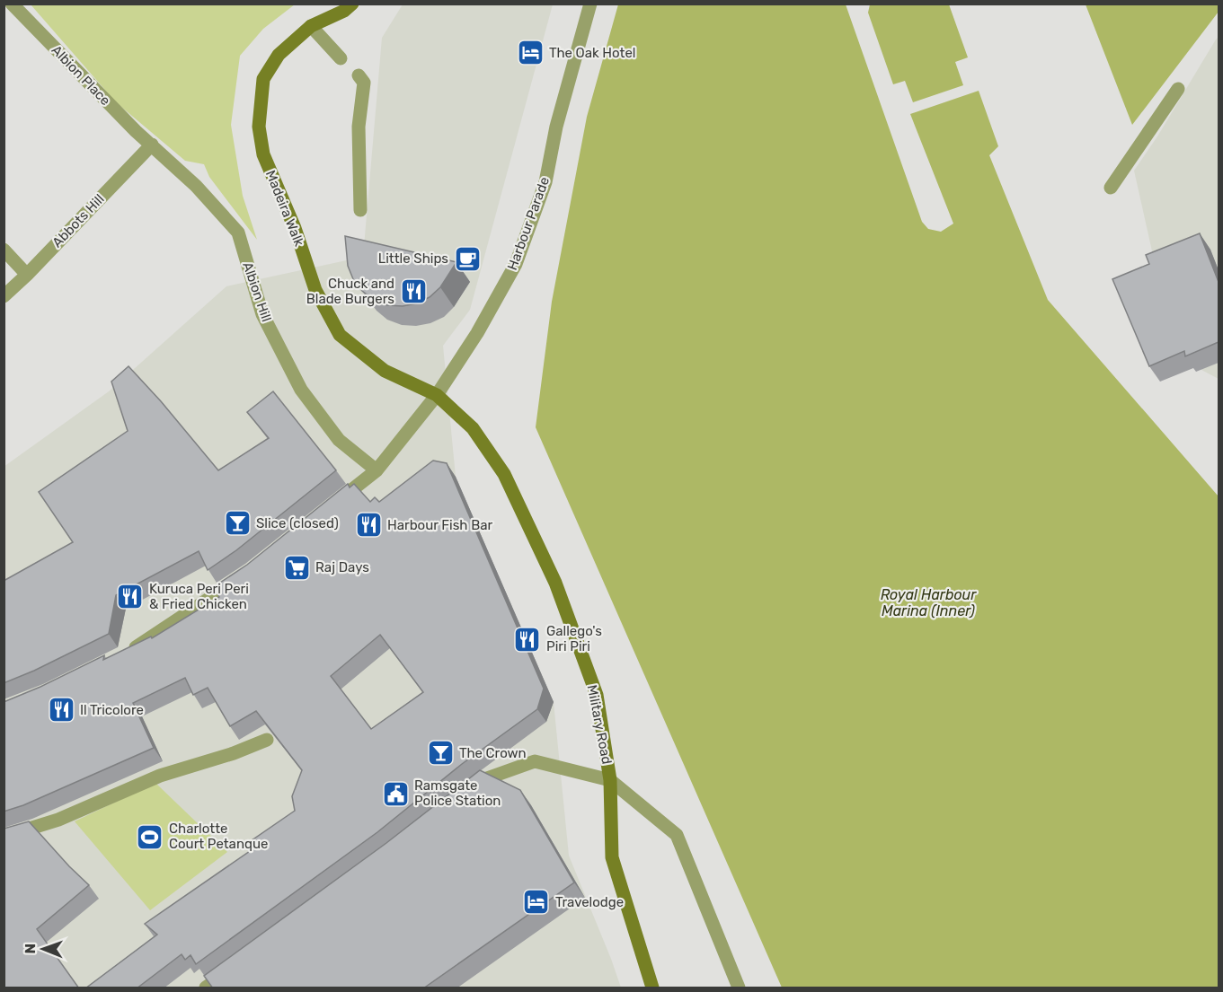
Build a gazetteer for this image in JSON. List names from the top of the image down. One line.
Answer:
{"streets":{"main road":["Madeira Walk","Military Road"],"street":["Albion Place","Abbots Hill","Harbour Parade","Albion Hill"]},"crossings":[["Albion Place","Abbots Hill"],["Albion Place","Albion Hill"],["Madeira Walk","Harbour Parade"],["Madeira Walk","Military Road"],["Abbots Hill","Albion Hill"],["Harbour Parade","Albion Hill"],["Harbour Parade","Military Road"]],"water":["Royal Harbour Marina (Inner)"],"places":{"hotel":["The Oak Hotel","Travelodge"],"cafe":["Little Ships"],"restaurant":["Chuck and Blade Burgers","Harbour Fish Bar","Kuruca Peri Peri & Fried Chicken","Gallego's Piri Piri","Il Tricolore"],"bar":["Slice (closed)","The Crown"],"supermarket":["Raj Days"],"public building":["Ramsgate Police Station"],"sports":["Charlotte Court Petanque"]},"north":"left"}
